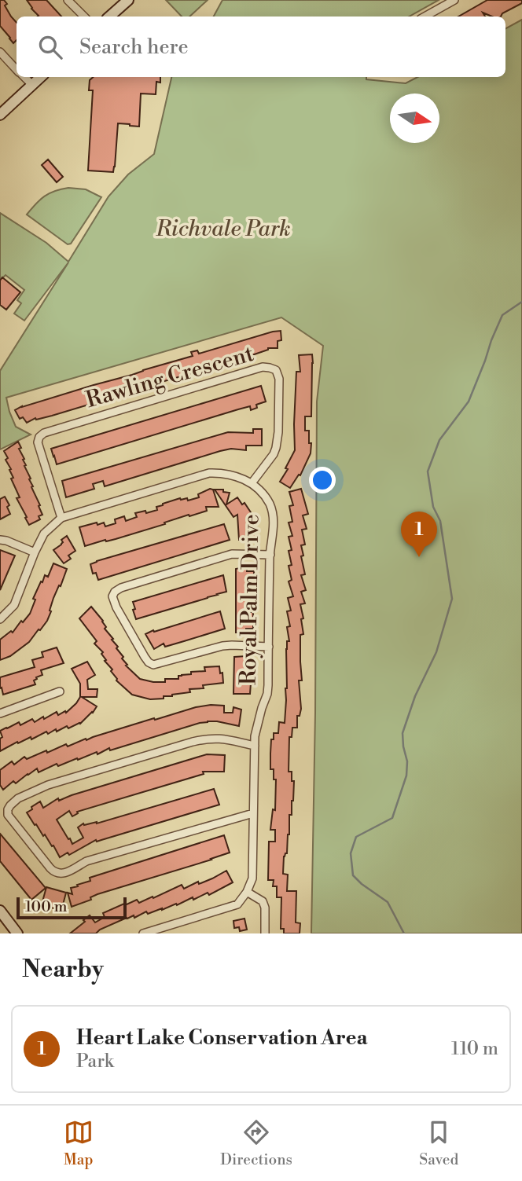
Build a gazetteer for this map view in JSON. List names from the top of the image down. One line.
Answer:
{"streets":{"street":["Rawling Crescent","Royal Palm Drive"]},"crossings":[["Rawling Crescent","Royal Palm Drive"]],"parks":["Richvale Park"],"scale_bar":"100 m","north":"right","page":{"search":"Search here","pins":"1","scale":"100 m","heading":"Nearby","list":[{"mark":"1","name":"Heart Lake Conservation Area","note":"Park","value":"110 m"}],"nav":["Map","Directions","Saved"]}}
